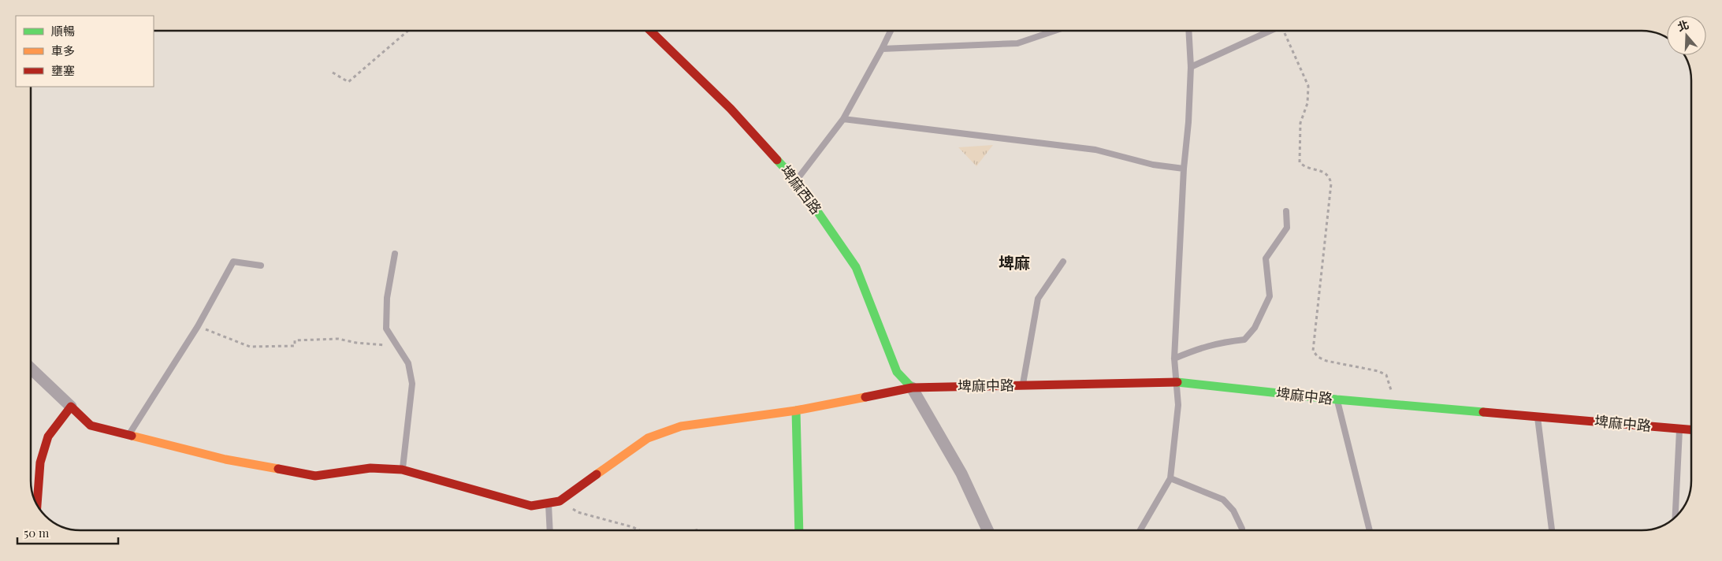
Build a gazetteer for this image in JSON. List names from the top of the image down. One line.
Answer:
{"streets":{"street":["埤麻西路","埤麻中路"]},"crossings":[["埤麻西路","埤麻中路"]],"districts":["埤麻"],"legend":["順暢","車多","壅塞"],"scale_bar":"50 m","north":"top"}
